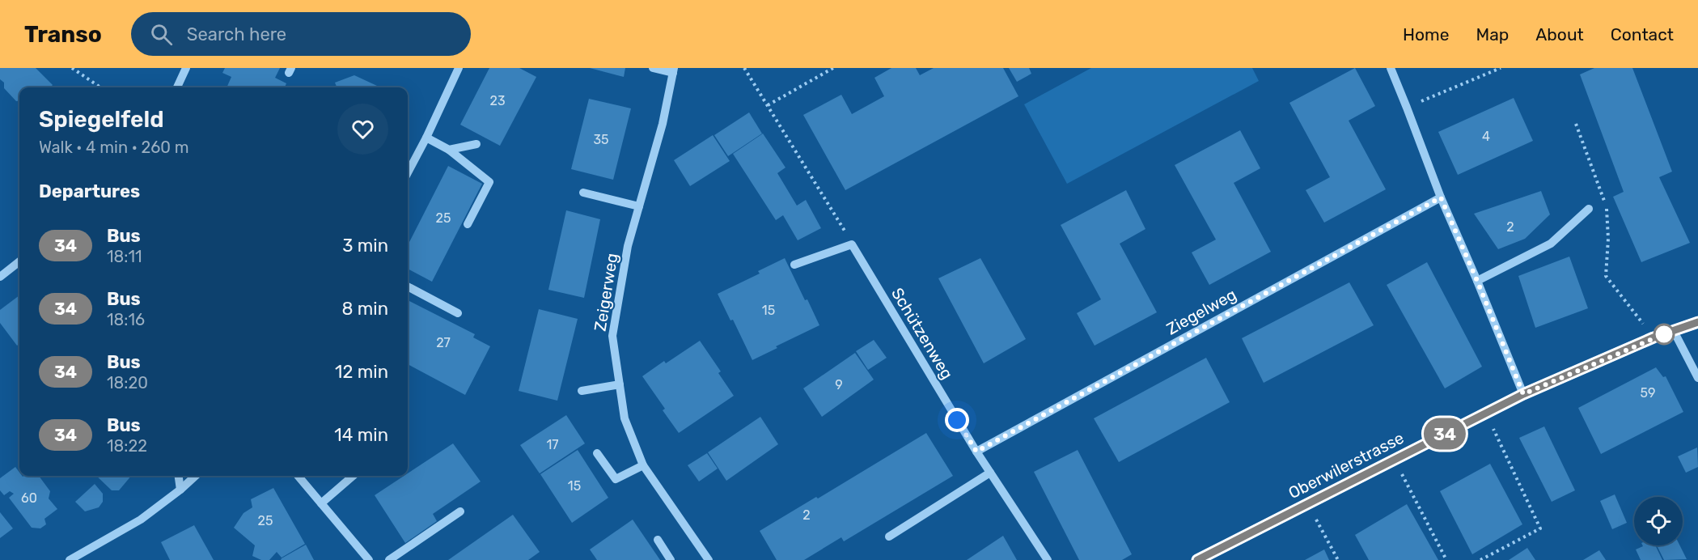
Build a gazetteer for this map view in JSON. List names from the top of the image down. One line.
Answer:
{"streets":{"main road":["Oberwilerstrasse"],"street":["Zeigerweg","Ziegelweg","Schützenweg"]},"crossings":[["Ziegelweg","Schützenweg"]],"lines":["bus line 34"],"house_numbers":["23","4","35","25","2","15","27","9","59","17","15","60","2","25"],"page":{"header":"Transo","search":"Search here","nav":["Home","Map","About","Contact"],"on_map":"34","heading":[["Spiegelfeld","Walk · 4 min · 260 m"],"Departures"],"list":[{"mark":"34","name":"Bus","note":"18:11","value":"3 min"},{"mark":"34","name":"Bus","note":"18:16","value":"8 min"},{"mark":"34","name":"Bus","note":"18:20","value":"12 min"},{"mark":"34","name":"Bus","note":"18:22","value":"14 min"}]}}
